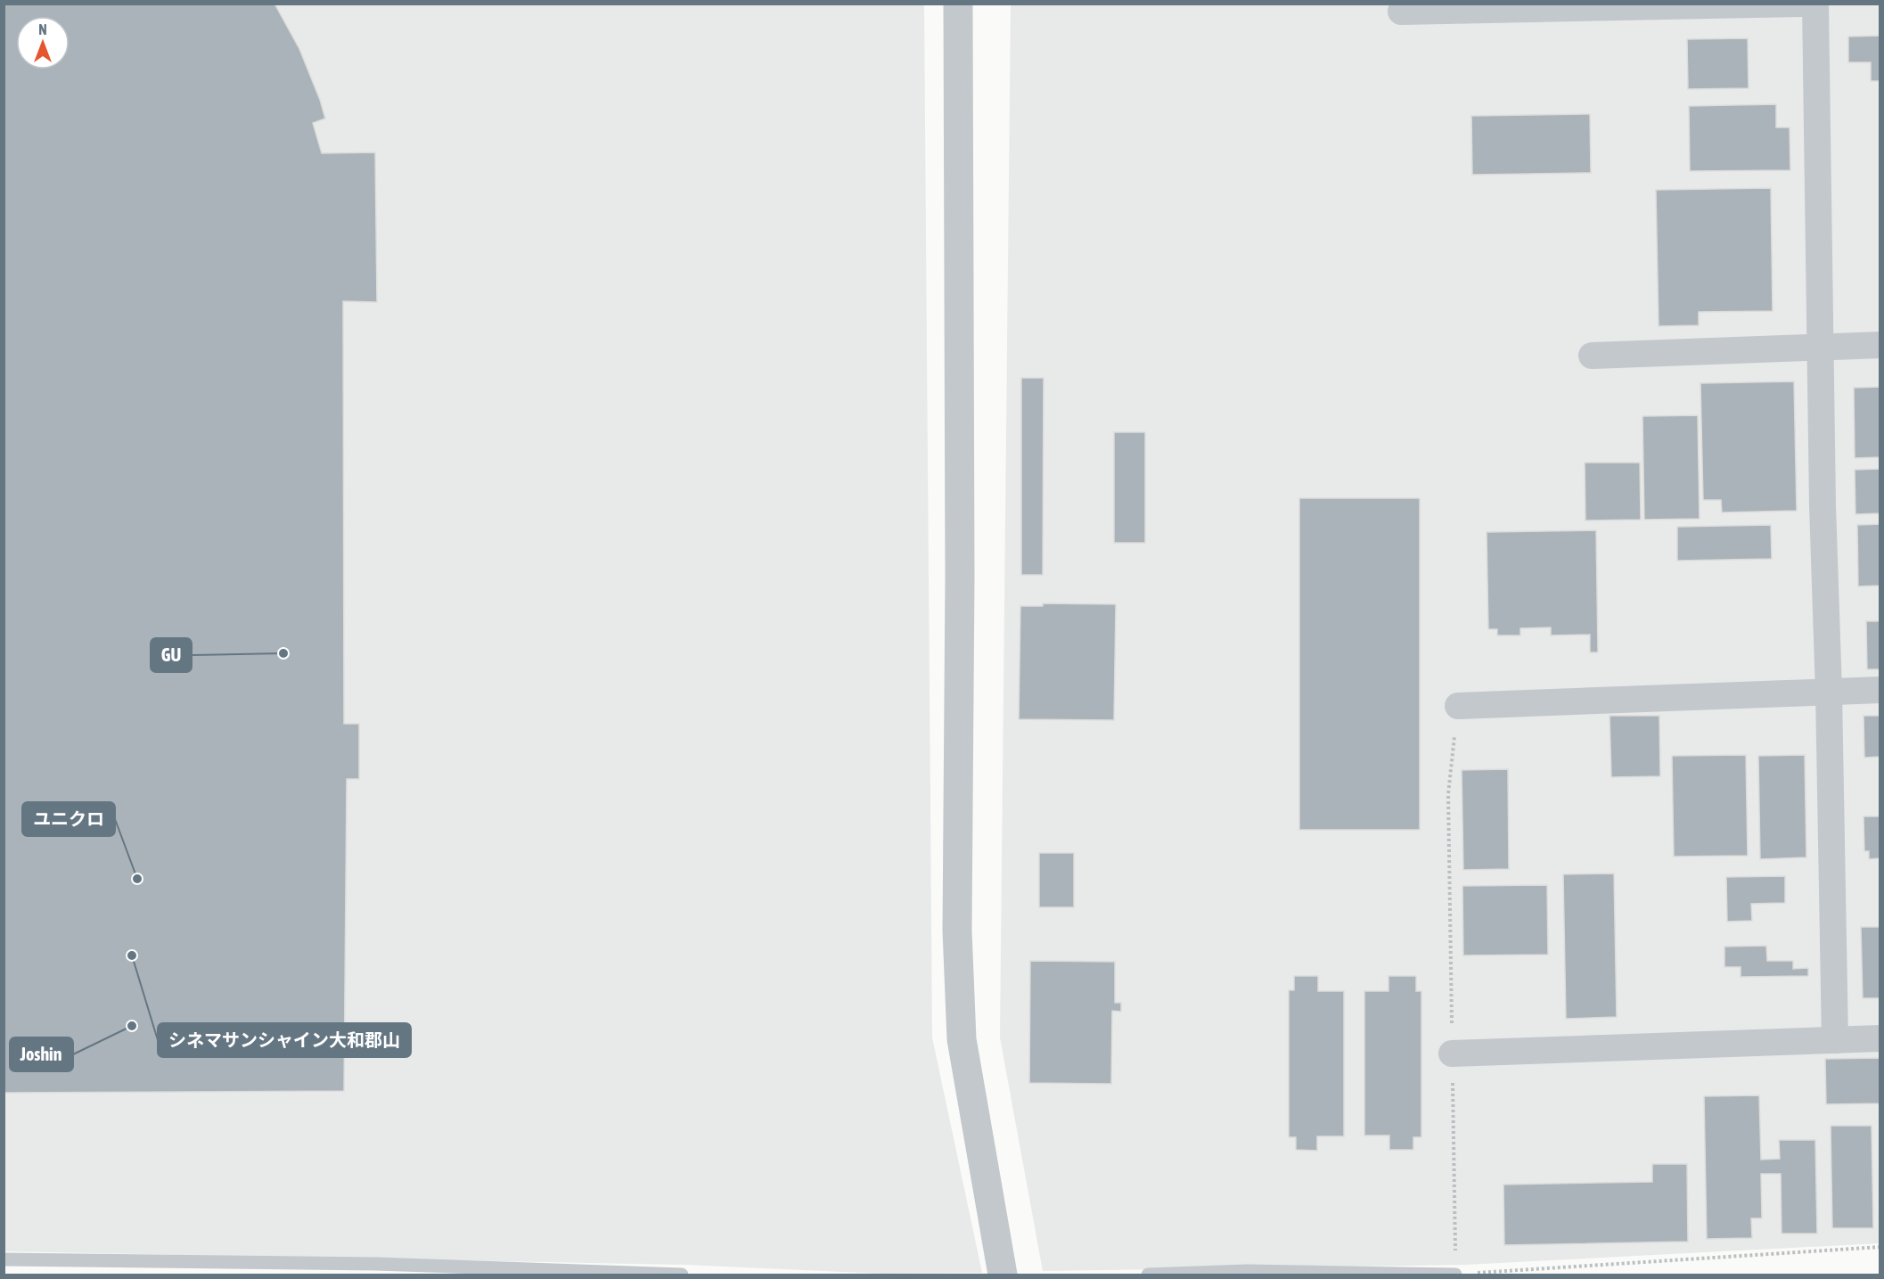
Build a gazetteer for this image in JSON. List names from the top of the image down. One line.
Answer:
{"places":["GU","ユニクロ","シネマサンシャイン大和郡山","Joshin"],"north":"top"}
